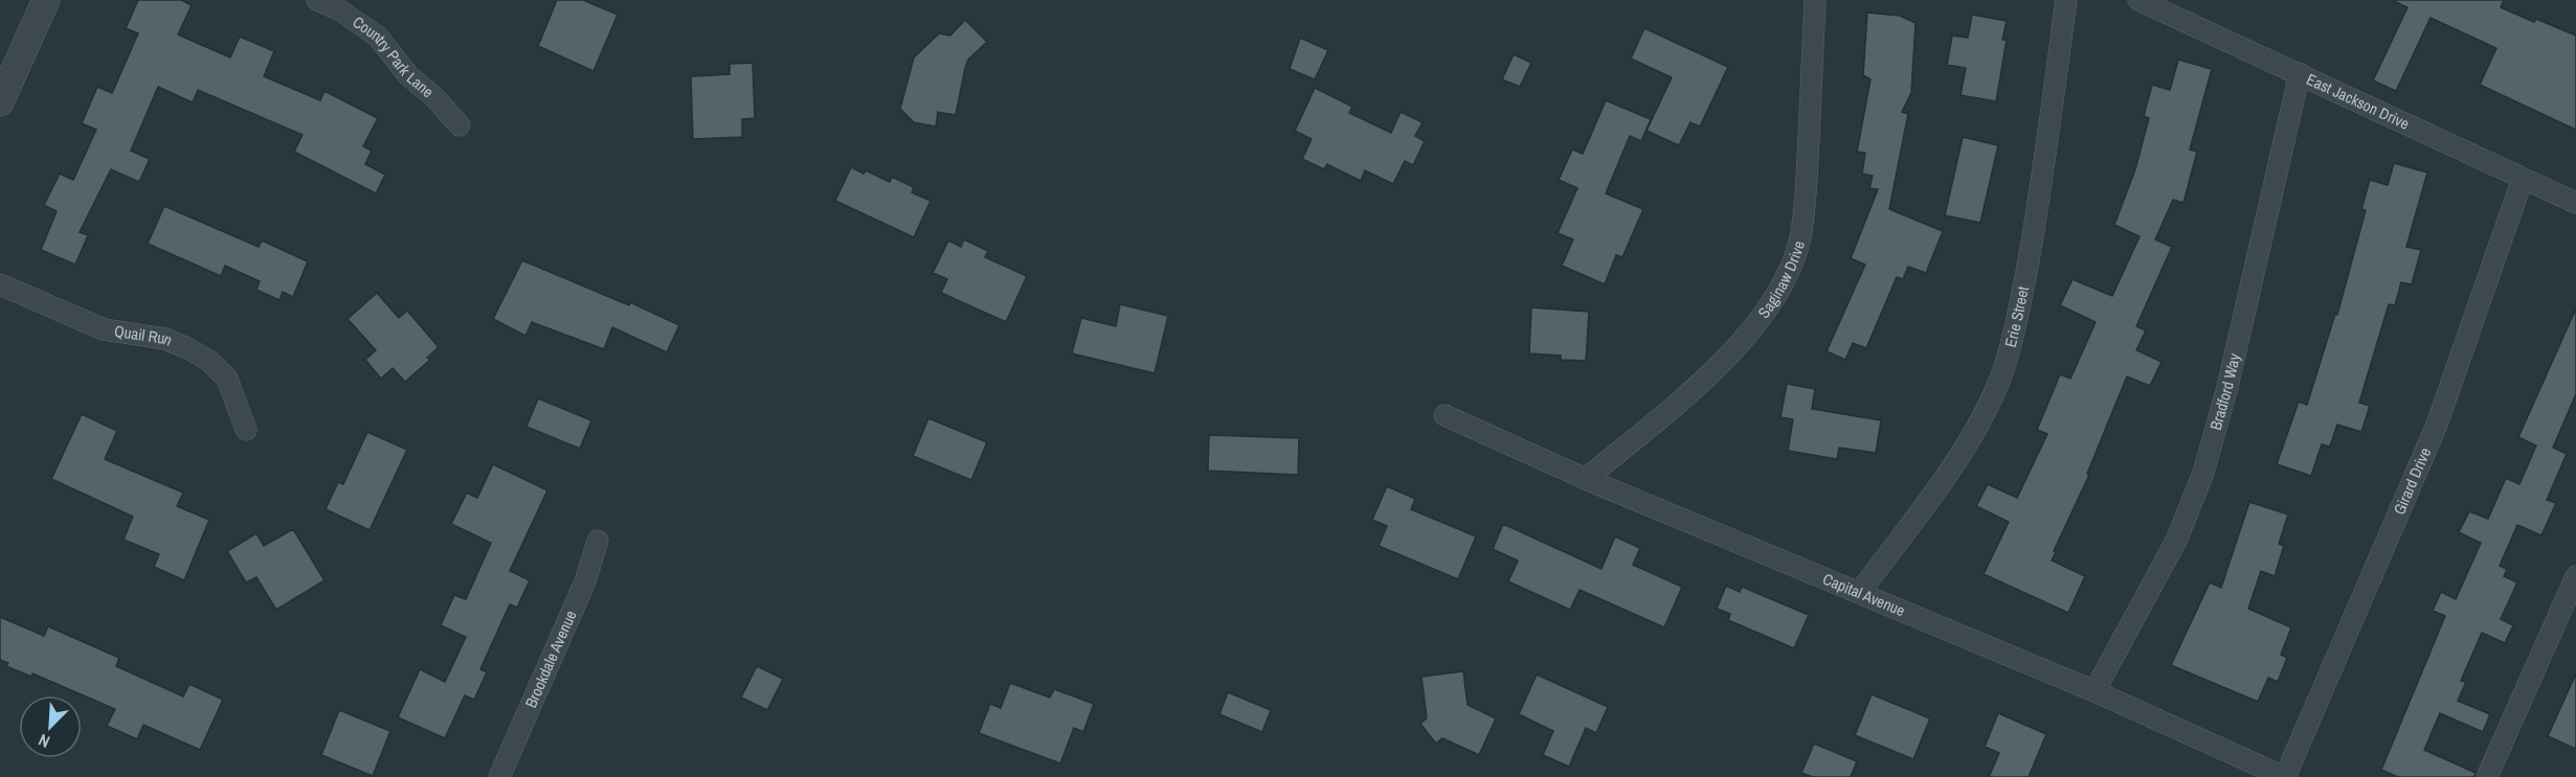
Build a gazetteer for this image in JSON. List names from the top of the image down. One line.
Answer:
{"streets":{"street":["Country Park Lane","East Jackson Drive","Saginaw Drive","Erie Street","Quail Run","Bradford Way","Girard Drive","Capital Avenue","Brookdale Avenue"]},"crossings":[["East Jackson Drive","Bradford Way"],["East Jackson Drive","Girard Drive"],["Saginaw Drive","Capital Avenue"],["Erie Street","Capital Avenue"],["Bradford Way","Capital Avenue"],["Girard Drive","Capital Avenue"]],"north":"bottom left"}
